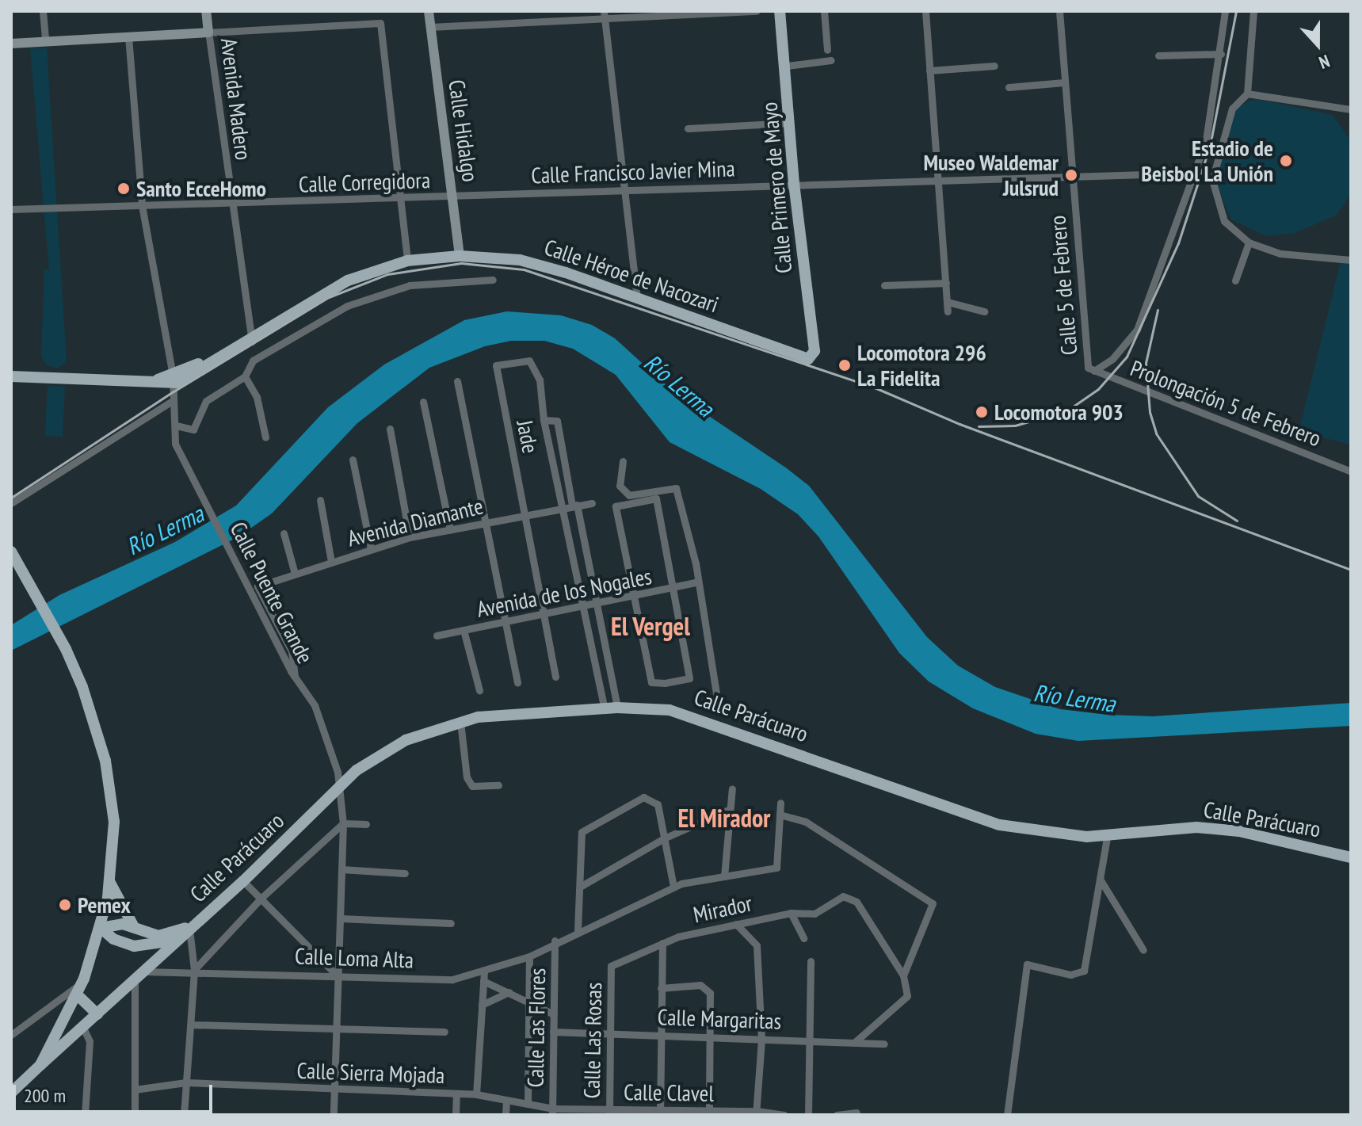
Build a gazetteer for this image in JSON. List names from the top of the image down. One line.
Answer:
{"streets":{"main road":["Calle Primero de Mayo","Calle Héroe de Nacozari","Calle Parácuaro"],"street":["Avenida Madero","Calle Hidalgo","Calle Francisco Javier Mina","Calle Corregidora","Calle 5 de Febrero","Prolongación 5 de Febrero","Jade","Avenida Diamante","Calle Puente Grande","Avenida de los Nogales","Mirador","Calle Loma Alta","Calle Margaritas","Calle Las Flores","Calle Las Rosas","Calle Sierra Mojada","Calle Clavel"]},"crossings":[["Avenida Madero","Calle Corregidora"],["Avenida Madero","Calle Héroe de Nacozari"],["Calle Hidalgo","Calle Francisco Javier Mina"],["Calle Hidalgo","Calle Corregidora"],["Calle Hidalgo","Calle Héroe de Nacozari"],["Calle Francisco Javier Mina","Calle Corregidora"],["Calle Francisco Javier Mina","Calle Primero de Mayo"],["Calle Francisco Javier Mina","Calle 5 de Febrero"],["Calle Corregidora","Calle Puente Grande"],["Calle Primero de Mayo","Calle Héroe de Nacozari"],["Calle Héroe de Nacozari","Calle Puente Grande"],["Calle 5 de Febrero","Prolongación 5 de Febrero"],["Jade","Avenida Diamante"],["Jade","Avenida de los Nogales"],["Avenida Diamante","Calle Puente Grande"],["Calle Puente Grande","Calle Parácuaro"],["Calle Puente Grande","Calle Loma Alta"],["Calle Puente Grande","Calle Sierra Mojada"],["Calle Parácuaro","Calle Loma Alta"],["Mirador","Calle Las Rosas"],["Calle Loma Alta","Calle Las Flores"],["Calle Margaritas","Calle Las Flores"],["Calle Margaritas","Calle Las Rosas"],["Calle Las Flores","Calle Sierra Mojada"],["Calle Las Flores","Calle Clavel"],["Calle Las Rosas","Calle Clavel"],["Calle Sierra Mojada","Calle Clavel"]],"districts":["El Vergel","El Mirador"],"water":["Río Lerma"],"places":["Estadio de Beisbol La Unión","Museo Waldemar Julsrud","Santo EcceHomo","Locomotora 296 La Fidelita","Locomotora 903","Pemex"],"scale_bar":"200 m","north":"bottom"}
